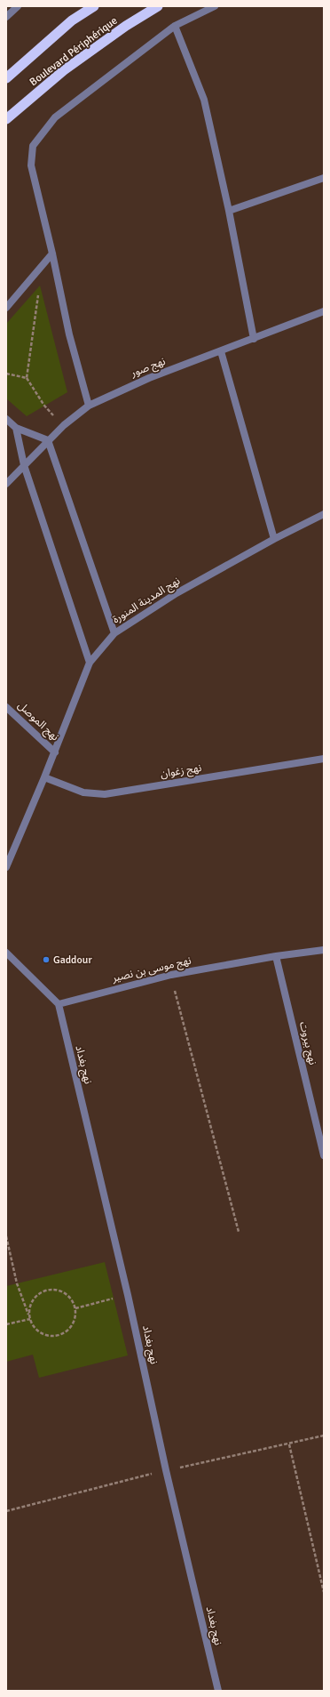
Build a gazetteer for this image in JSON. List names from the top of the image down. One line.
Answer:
{"streets":{"highway":["Boulevard Périphérique"],"street":["نهج صور","نهج المدينة المنورة","نهج الموصل","نهج زغوان","نهج موسى بن نصير","نهج بيروت","نهج بغداد"]},"crossings":[["نهج المدينة المنورة","نهج الموصل"],["نهج المدينة المنورة","نهج زغوان"],["نهج موسى بن نصير","نهج بيروت"],["نهج موسى بن نصير","نهج بغداد"]],"places":["Gaddour"]}
